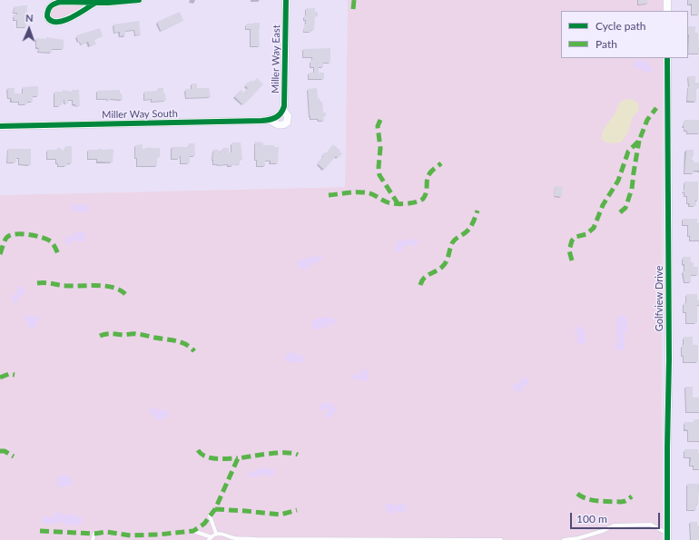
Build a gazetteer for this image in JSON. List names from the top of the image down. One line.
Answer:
{"streets":{"street":["Miller Way East","Miller Way South","Golfview Drive"]},"crossings":[["Miller Way East","Miller Way South"]],"legend":["Cycle path","Path"],"scale_bar":"100 m","north":"top"}
